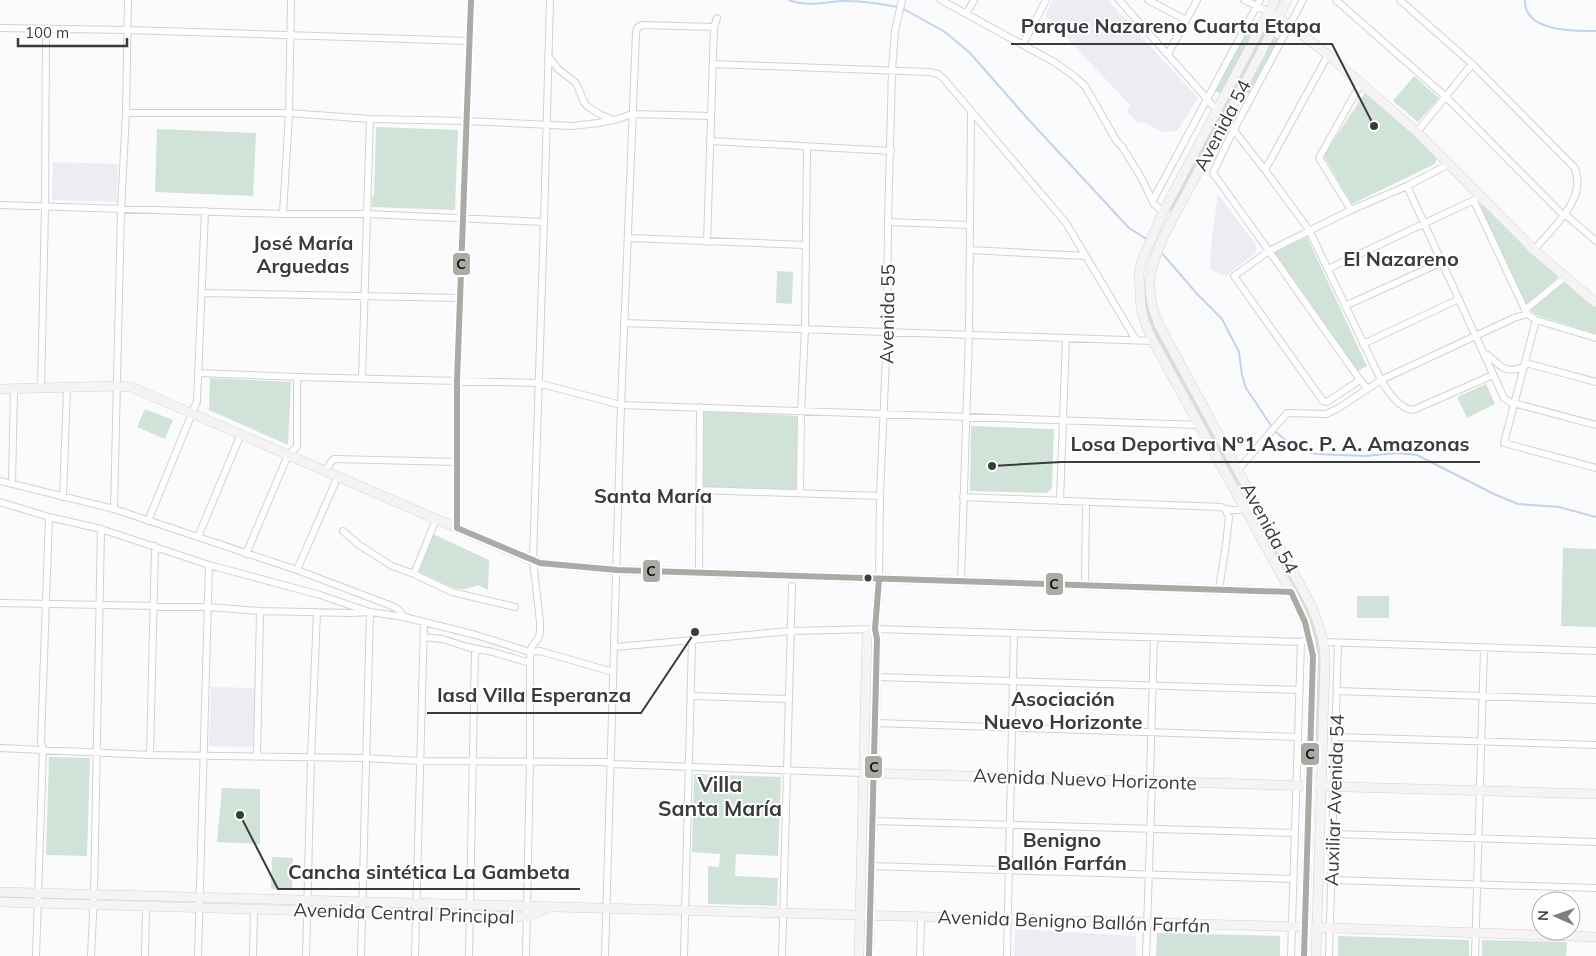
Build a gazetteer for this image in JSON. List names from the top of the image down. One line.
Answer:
{"streets":{"street":["Avenida 54","Avenida 55","Avenida Nuevo Horizonte","Auxiliar Avenida 54","Avenida Central Principal","Avenida Benigno Ballón Farfán"]},"crossings":[["Avenida 54","Avenida Nuevo Horizonte"],["Avenida 54","Avenida Benigno Ballón Farfán"],["Avenida 55","Avenida Nuevo Horizonte"],["Avenida 55","Avenida Benigno Ballón Farfán"],["Avenida Nuevo Horizonte","Auxiliar Avenida 54"],["Auxiliar Avenida 54","Avenida Benigno Ballón Farfán"],["Avenida Central Principal","Avenida Benigno Ballón Farfán"]],"districts":["José María Arguedas","El Nazareno","Santa María","Asociación Nuevo Horizonte","Villa Santa María","Benigno Ballón Farfán"],"places":["Parque Nazareno Cuarta Etapa","Losa Deportiva N°1 Asoc. P. A. Amazonas","Iasd Villa Esperanza","Cancha sintética La Gambeta"],"lines":["transit line C"],"scale_bar":"100 m","north":"left"}
